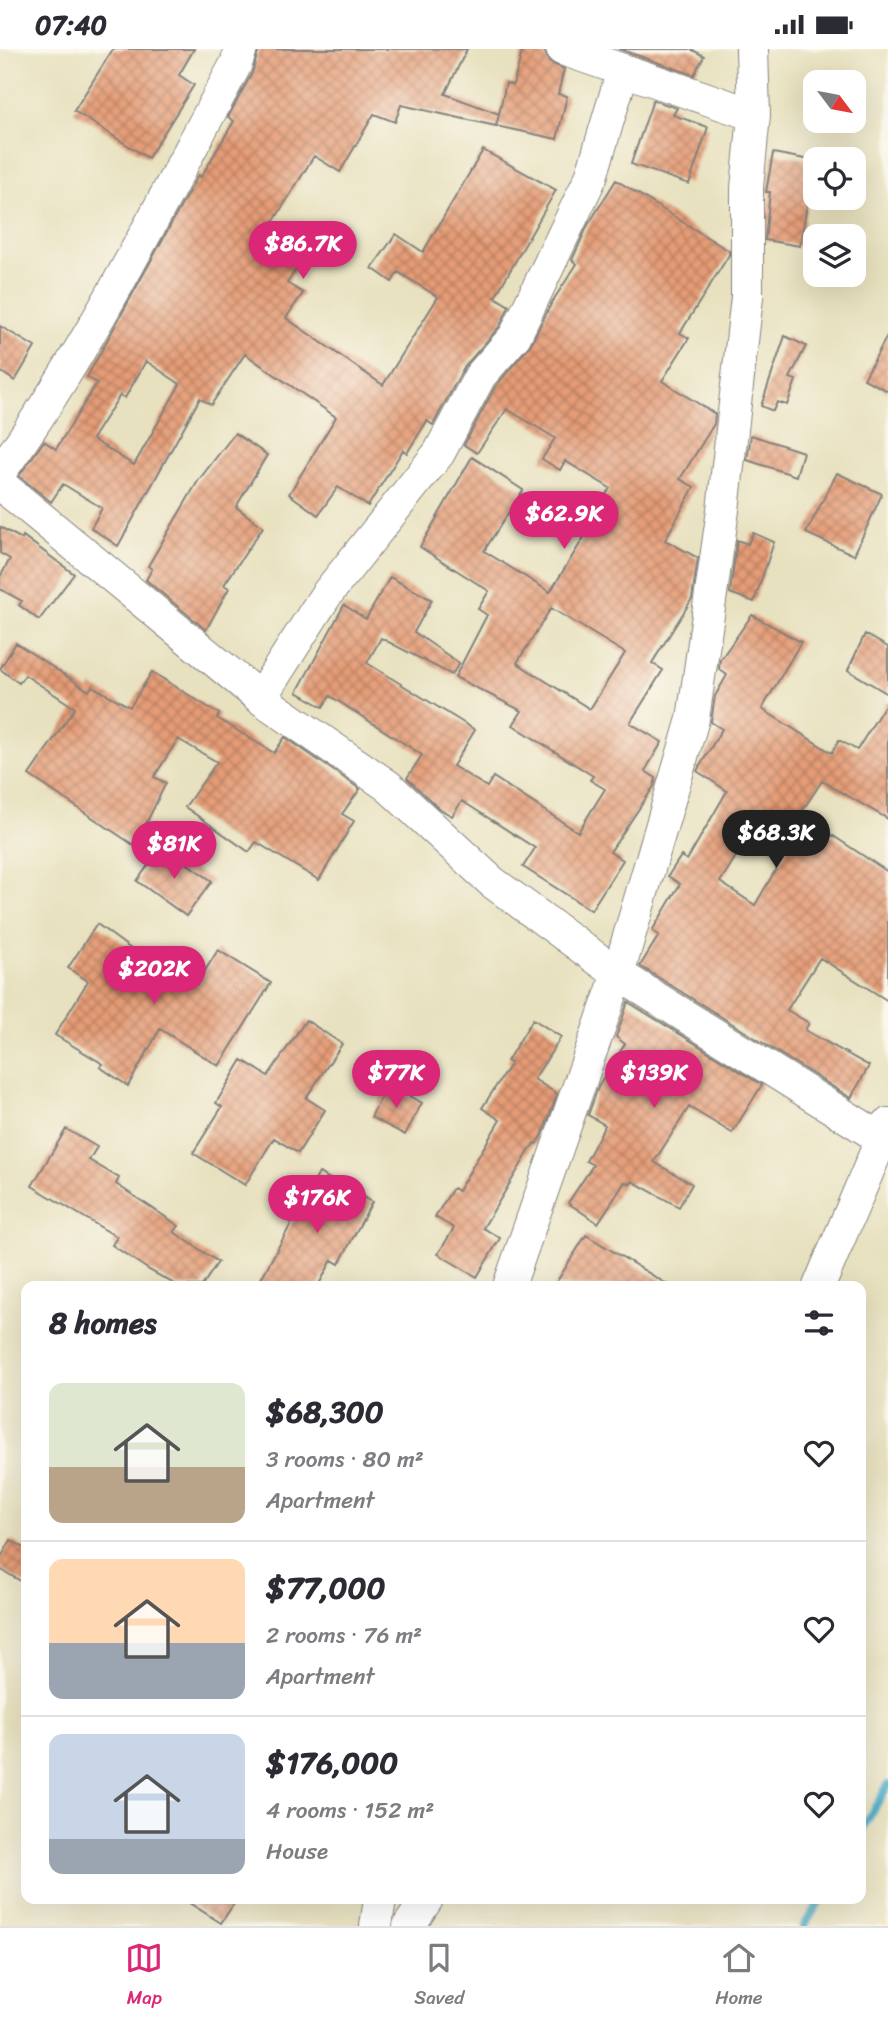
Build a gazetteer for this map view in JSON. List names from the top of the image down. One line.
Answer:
{"north":"bottom right","page":{"status":"07:40","price":["$86.7K","$62.9K","$68.3K","$81K","$202K","$77K","$139K","$176K"],"heading":"8 homes","list":[{"name":"$68,300","note":"3 rooms · 80 m² · Apartment"},{"name":"$77,000","note":"2 rooms · 76 m² · Apartment"},{"name":"$176,000","note":"4 rooms · 152 m² · House"}],"tabs":["Map","Saved","Home"]}}
